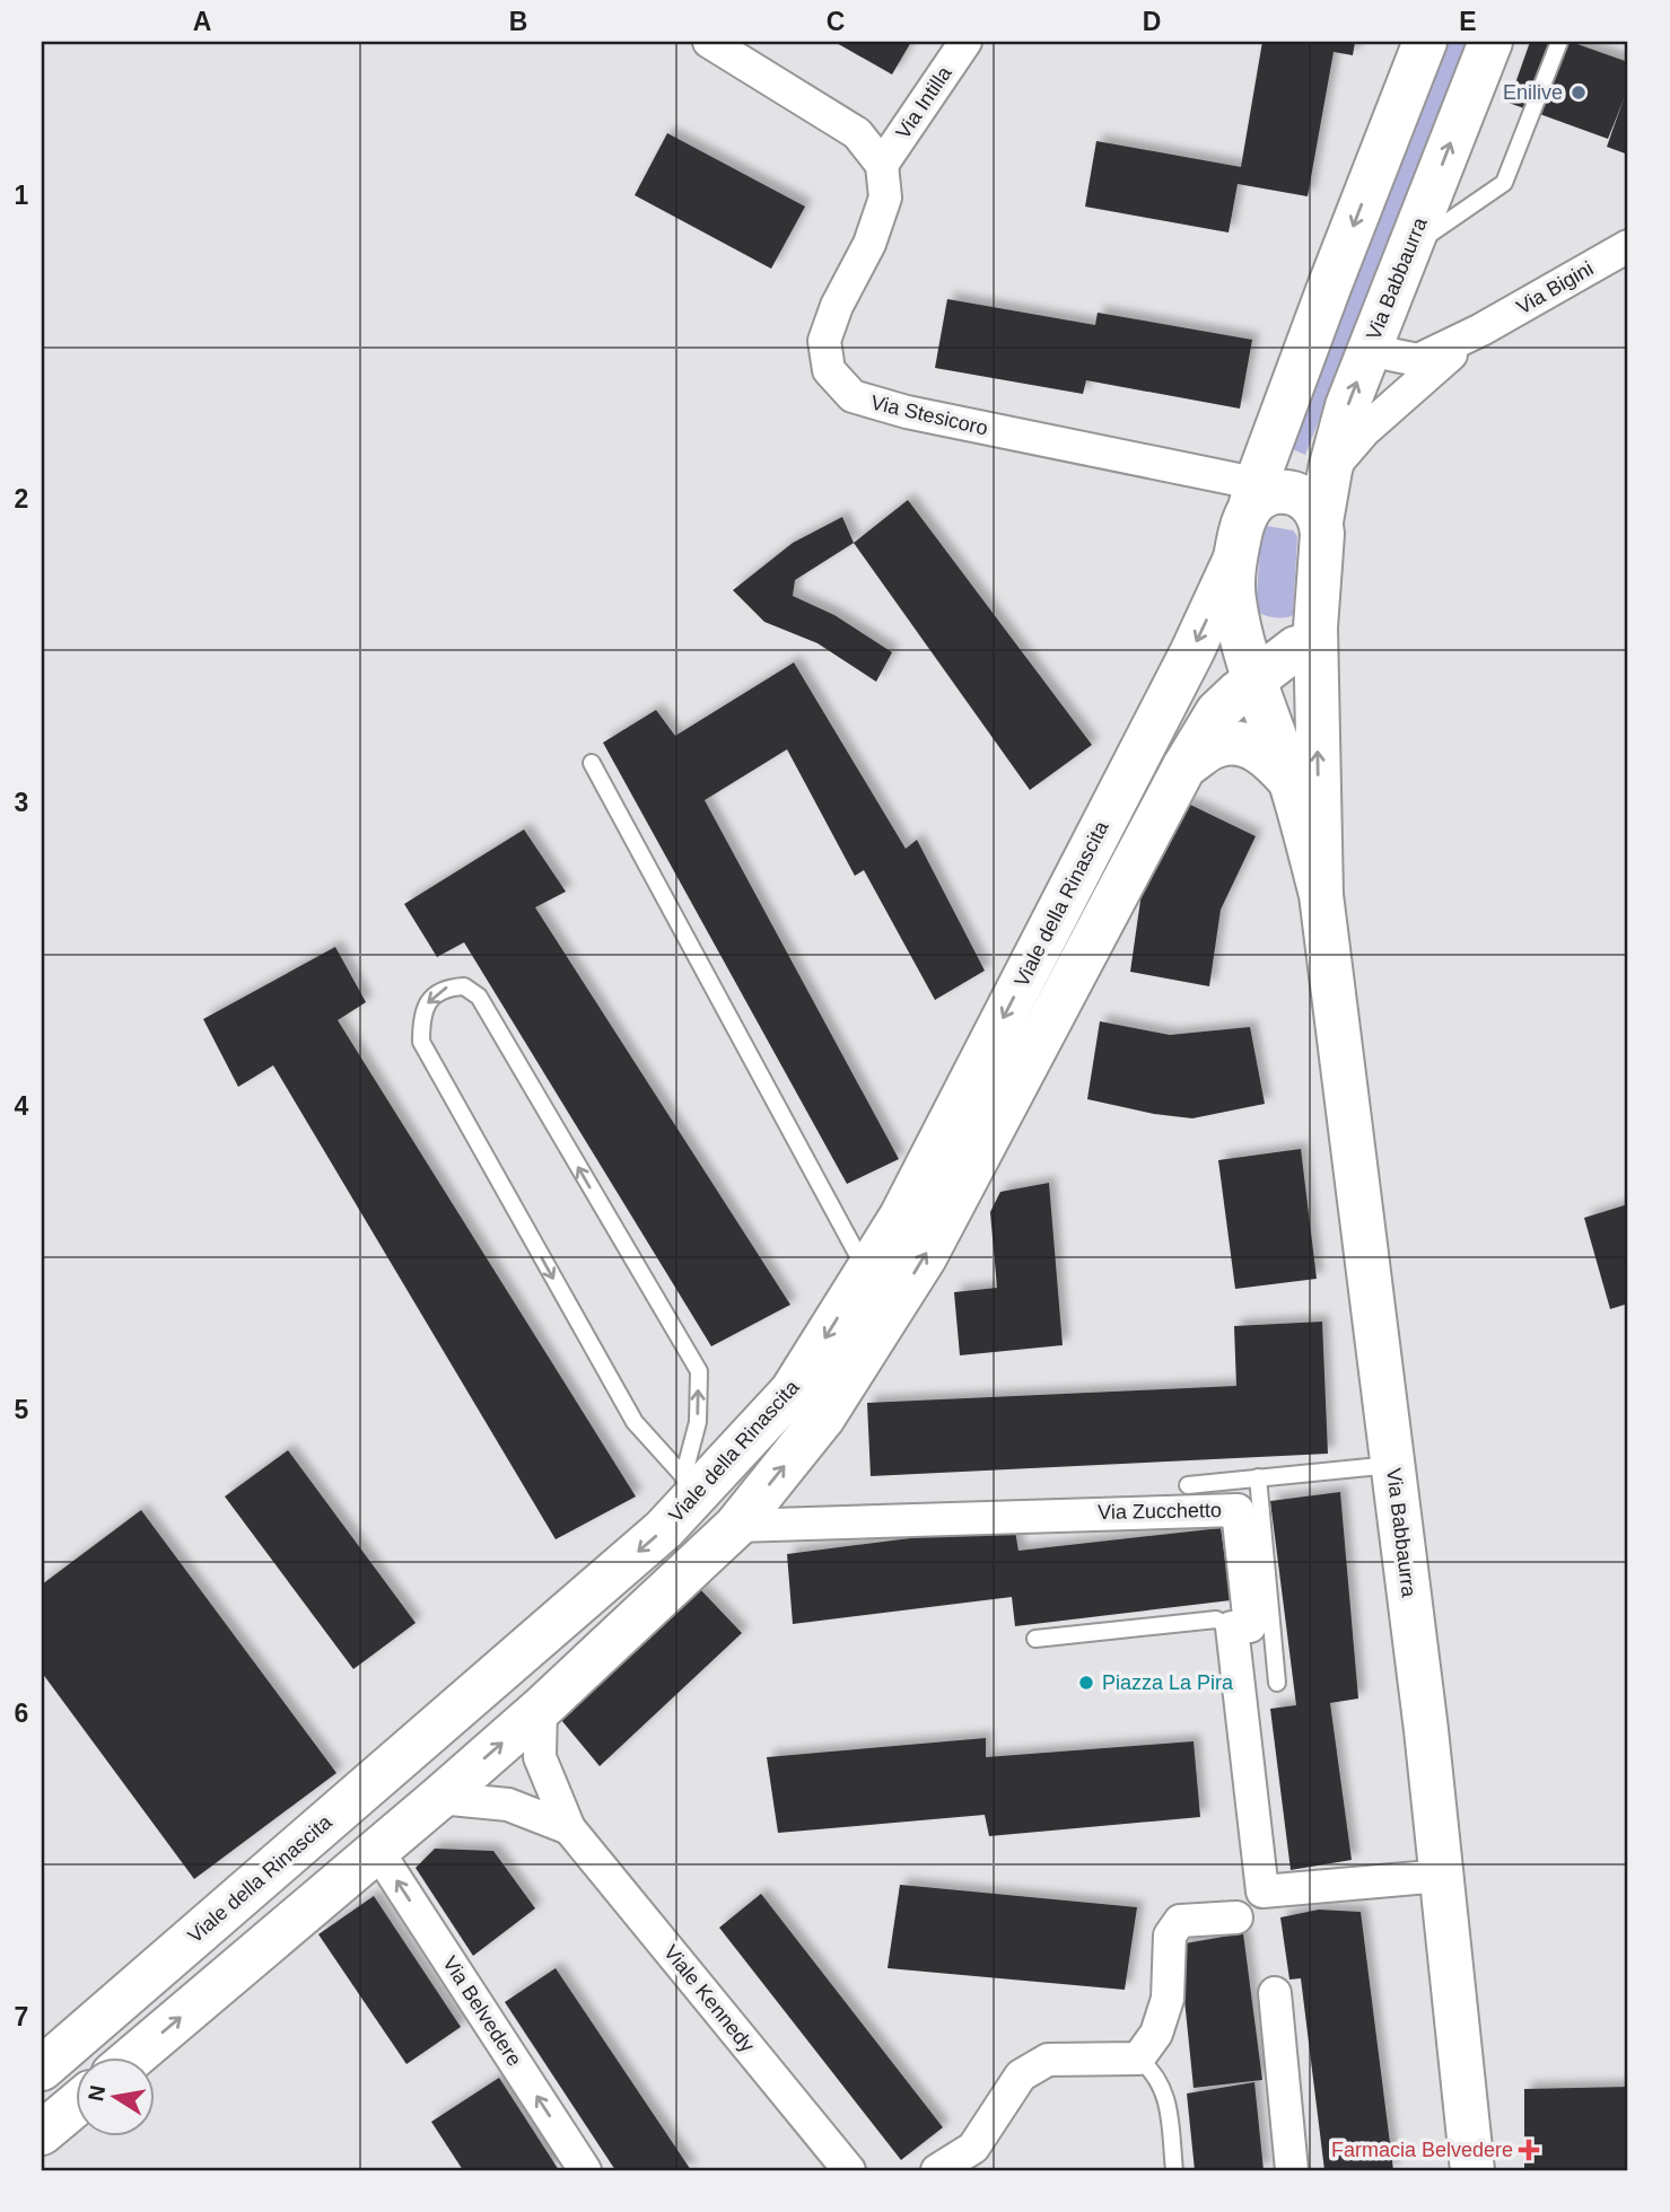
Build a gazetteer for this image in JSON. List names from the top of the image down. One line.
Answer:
{"streets":{"street":["Via Intilla","Via Babbaurra","Via Bigini","Via Stesicoro","Viale della Rinascita","Via Zucchetto","Viale Kennedy","Via Belvedere"]},"crossings":[["Via Intilla","Via Stesicoro"],["Via Babbaurra","Via Stesicoro"]],"one_way":["Via Belvedere"],"places":{"other":["Enilive","Piazza La Pira"],"health":["Farmacia Belvedere"]},"north":"left","grid":{"columns":["A","B","C","D","E"],"rows":["1","2","3","4","5","6","7"]}}
